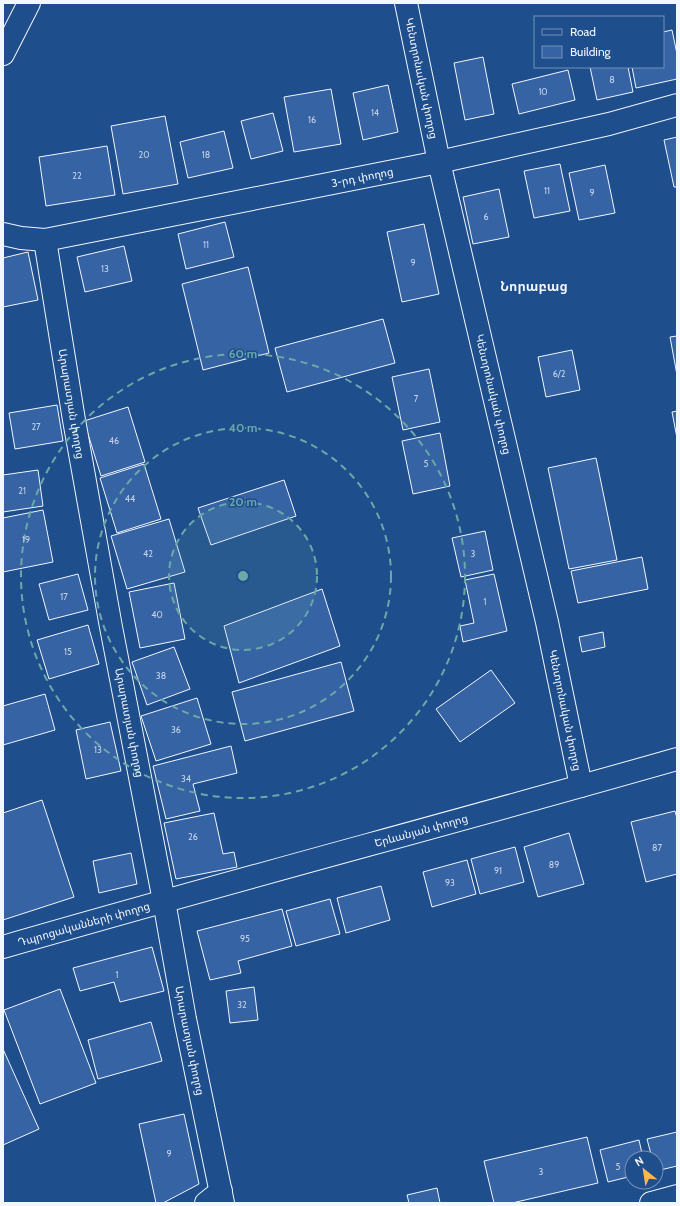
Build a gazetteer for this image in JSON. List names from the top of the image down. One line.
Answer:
{"streets":{"street":["Կենտրոնական փողոց","3-րդ փողոց","Արարատյան փողոց","Երևանյան փողոց","Դպրոցականների փողոց"]},"crossings":[["Կենտրոնական փողոց","3-րդ փողոց"],["Կենտրոնական փողոց","Երևանյան փողոց"],["3-րդ փողոց","Արարատյան փողոց"],["Արարատյան փողոց","Երևանյան փողոց"],["Արարատյան փողոց","Դպրոցականների փողոց"],["Երևանյան փողոց","Դպրոցականների փողոց"]],"districts":["Նորաբաց"],"house_numbers":["8","10","14","16","20","18","22","11","9","6","11","9","13","6/2","7","27","46","5","21","44","19","42","3","17","1","40","15","38","36","13","34","26","87","89","91","93","95","1","32","9","5","3"],"legend":["Road","Building"],"north":"top left","rings":["60 m","40 m","20 m"]}
